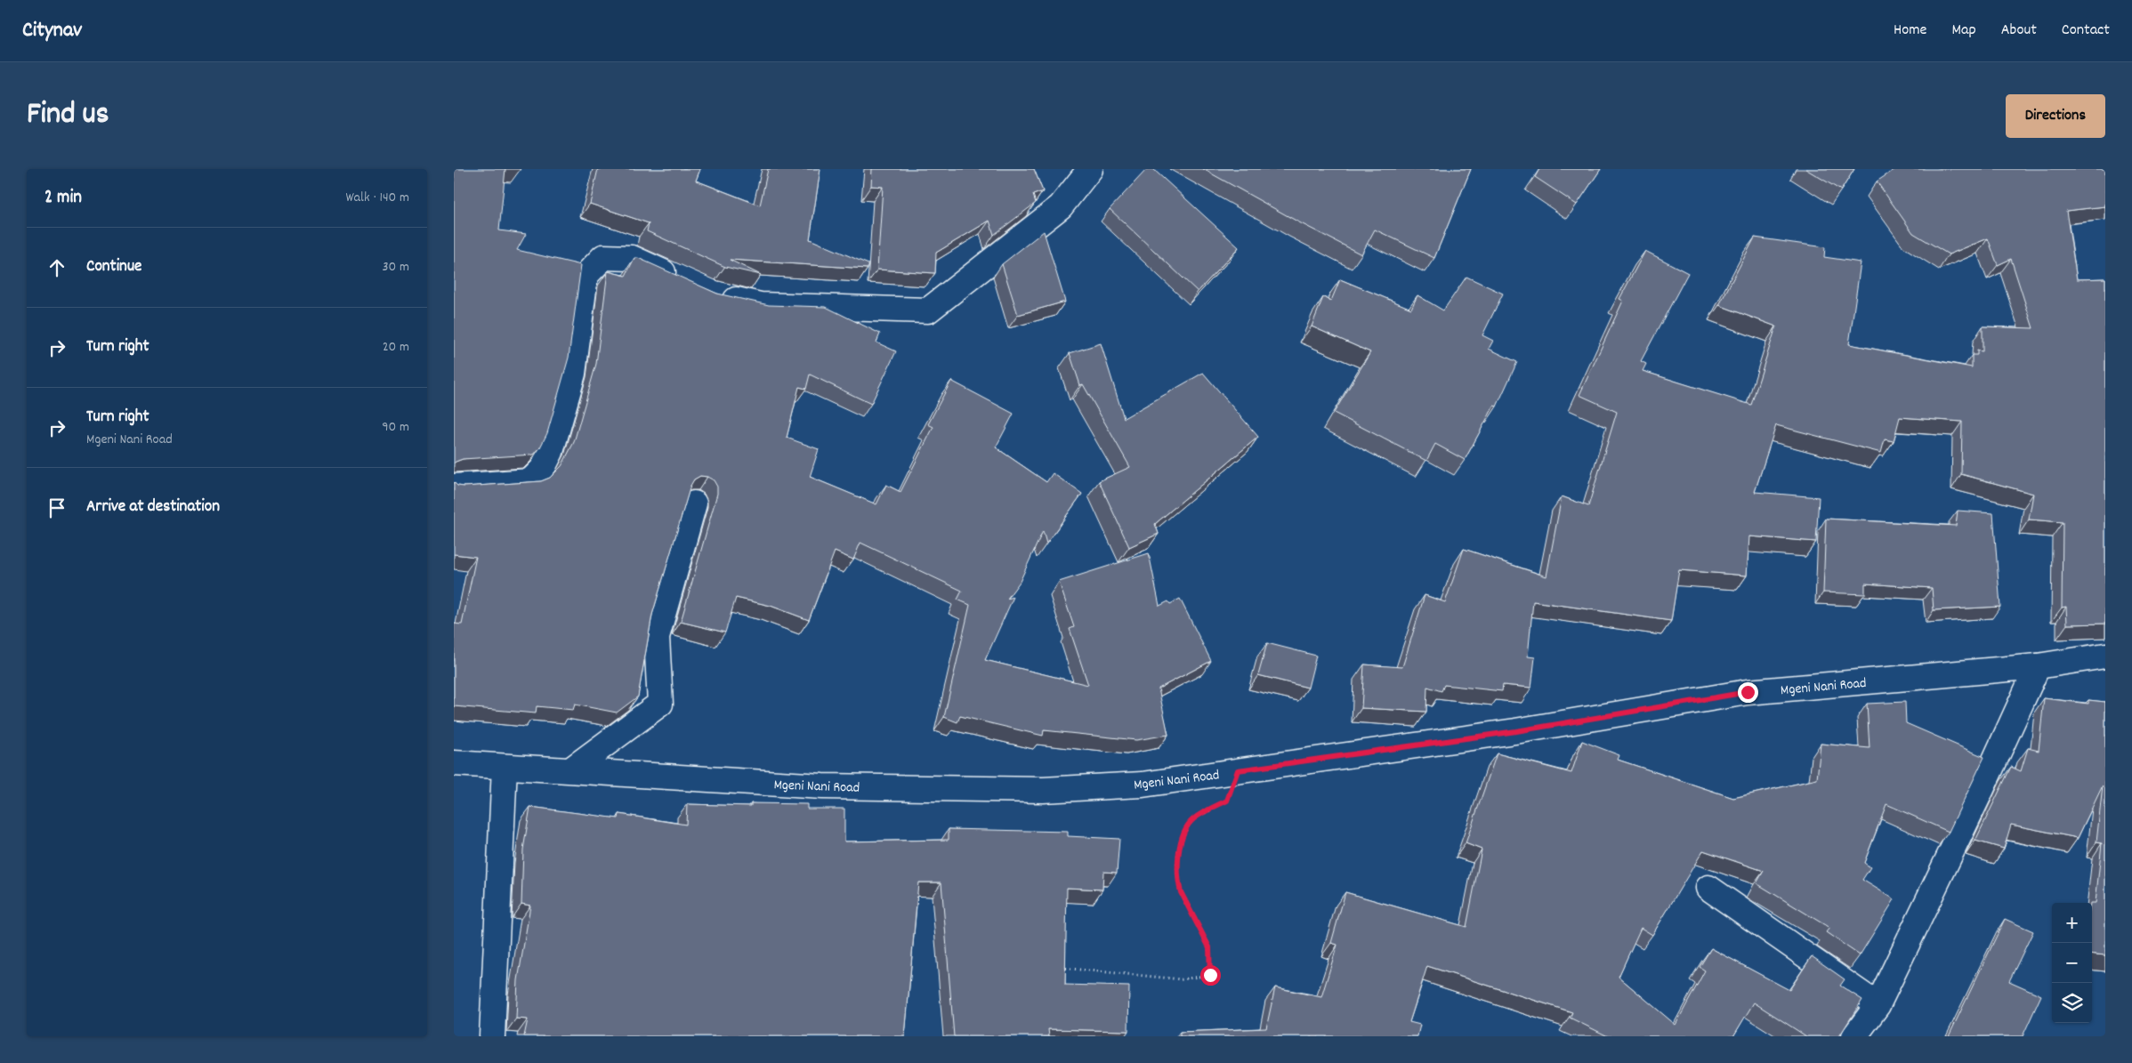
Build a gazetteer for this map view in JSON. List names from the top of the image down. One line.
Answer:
{"streets":{"street":["Mgeni Nani Road"]},"page":{"header":"Citynav","nav":["Home","Map","About","Contact"],"title":"Find us","buttons":"Directions","heading":["2 min","Walk · 140 m"],"list":[["Continue","30 m"],["Turn right","20 m"],["Turn right","Mgeni Nani Road","90 m"],"Arrive at destination"],"map_buttons":["+","−"]}}
